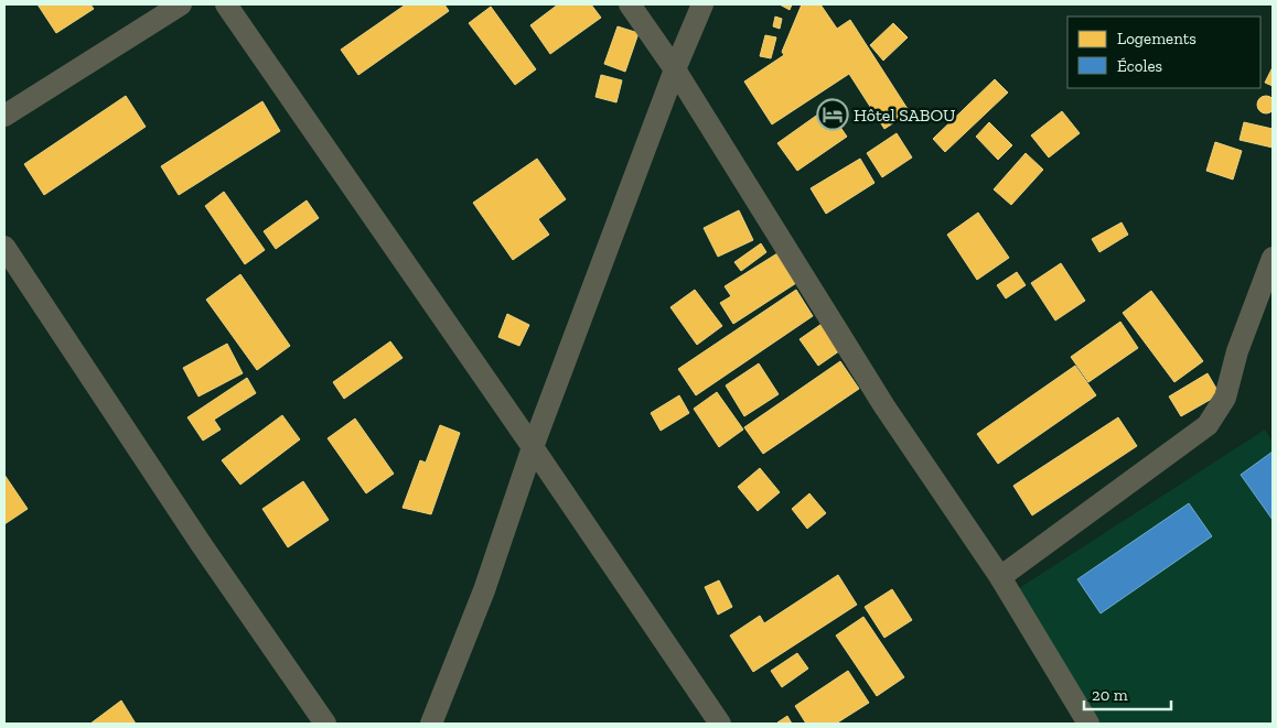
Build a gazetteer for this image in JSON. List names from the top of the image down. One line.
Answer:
{"places":{"hotel":["Hôtel SABOU"]},"legend":["Logements","Écoles"],"scale_bar":"20 m"}
